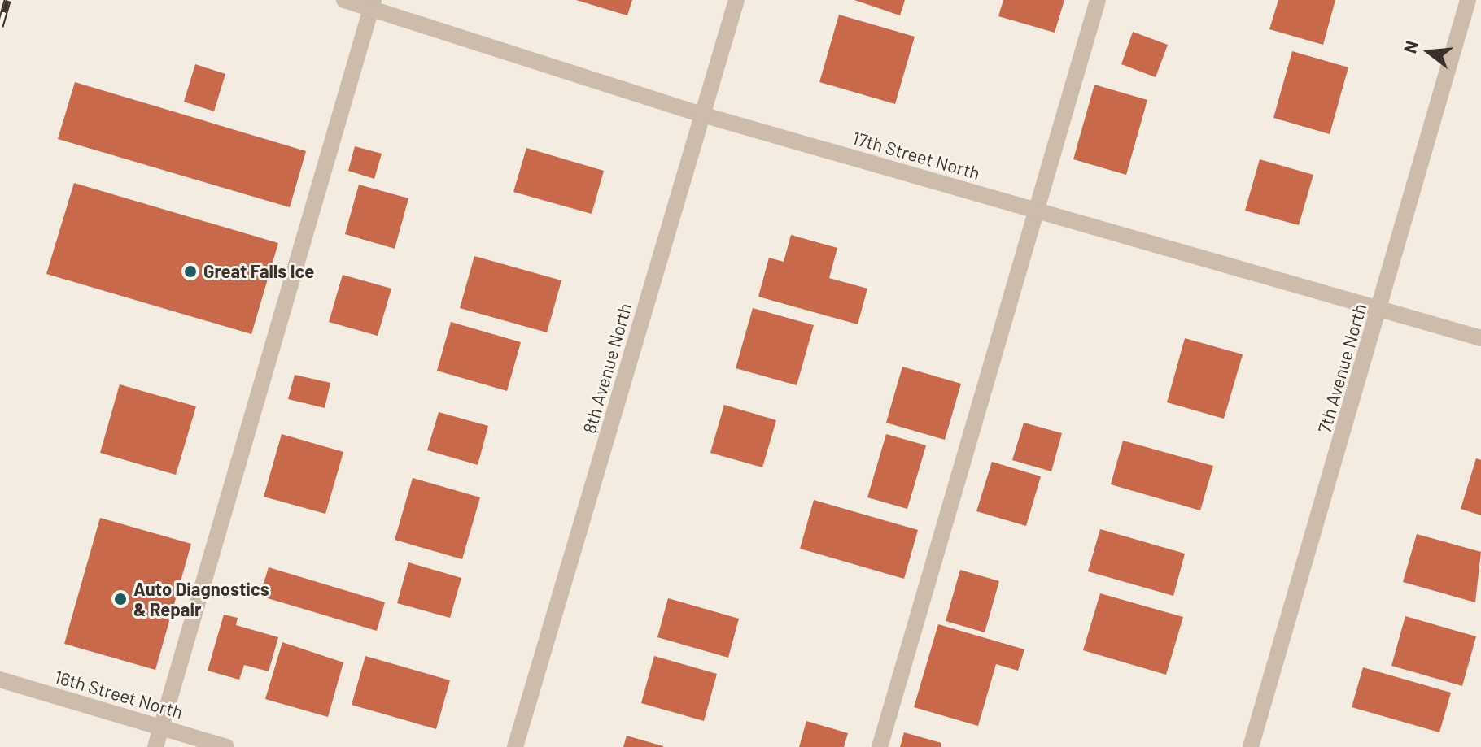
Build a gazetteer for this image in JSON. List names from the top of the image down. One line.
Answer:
{"streets":{"street":["17th Street North","8th Avenue North","7th Avenue North","16th Street North"]},"crossings":[["17th Street North","8th Avenue North"],["17th Street North","7th Avenue North"]],"places":["Great Falls Ice","Auto Diagnostics & Repair"],"north":"left"}
